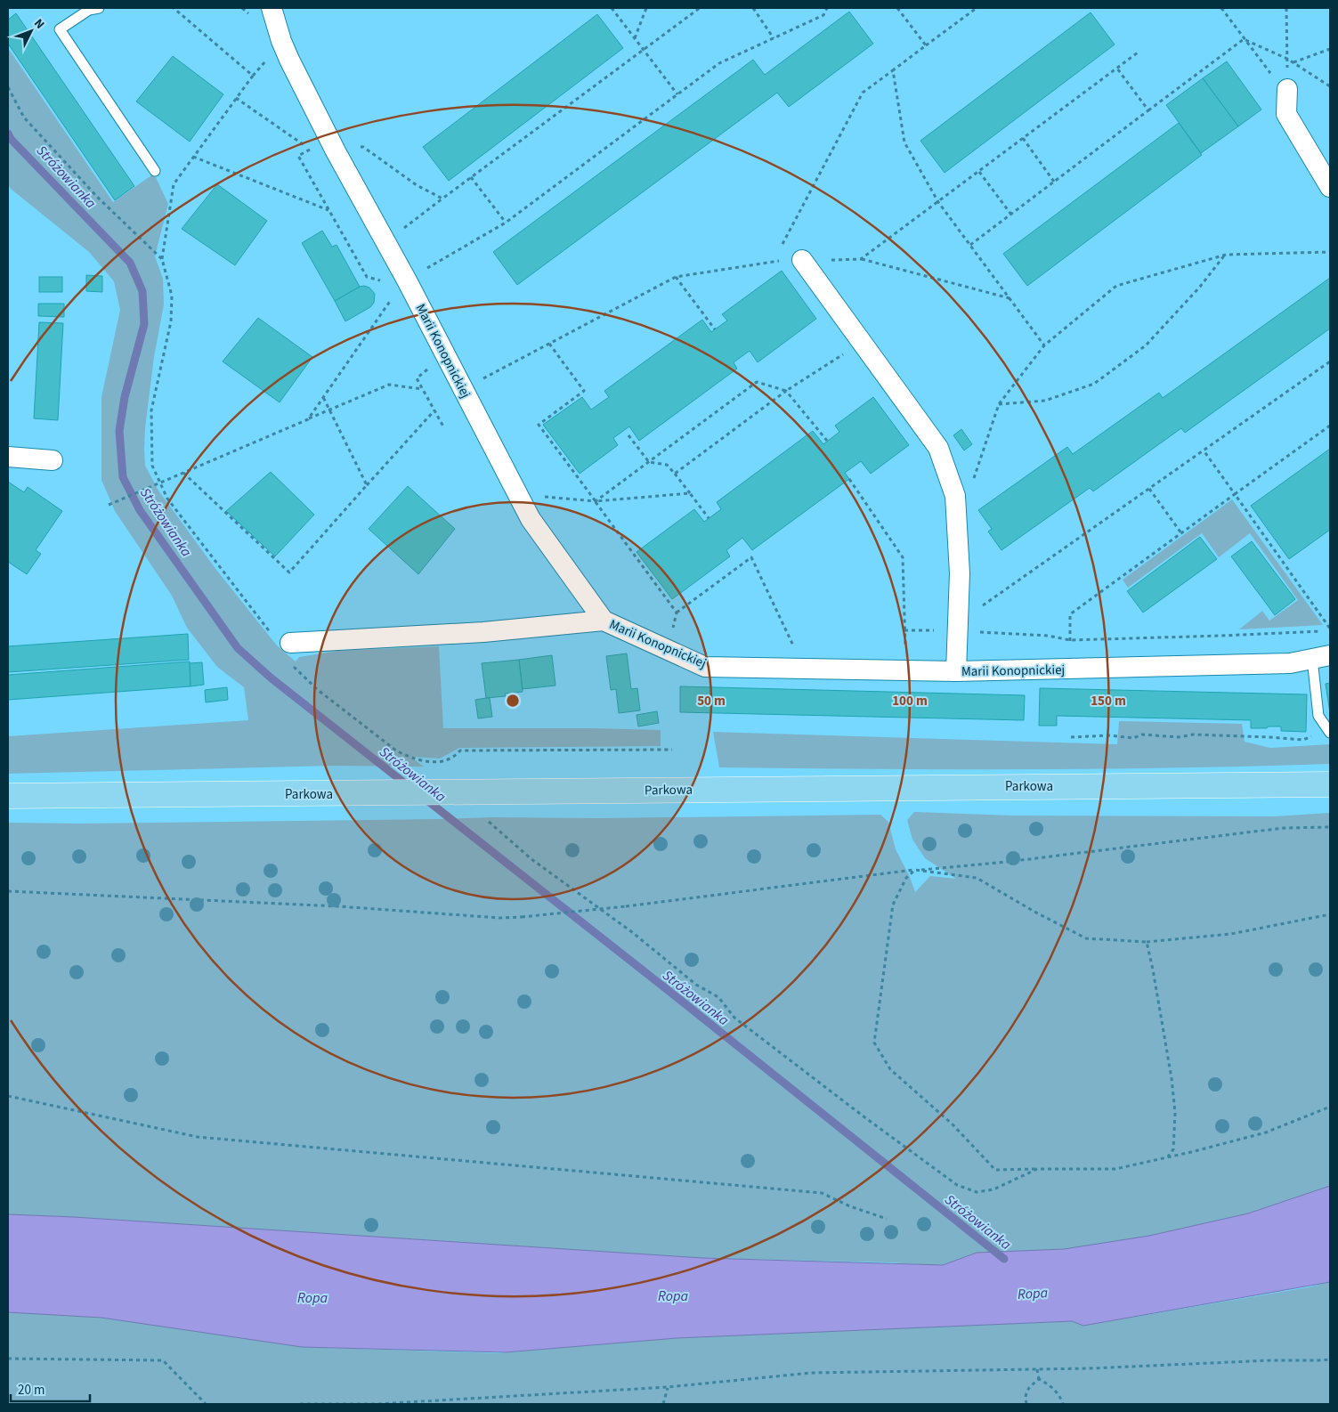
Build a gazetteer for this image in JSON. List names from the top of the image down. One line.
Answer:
{"streets":{"main road":["Parkowa"],"street":["Marii Konopnickiej"]},"water":["Stróżowianka","Ropa"],"scale_bar":"20 m","north":"top right","rings":["50 m","100 m","150 m"]}
